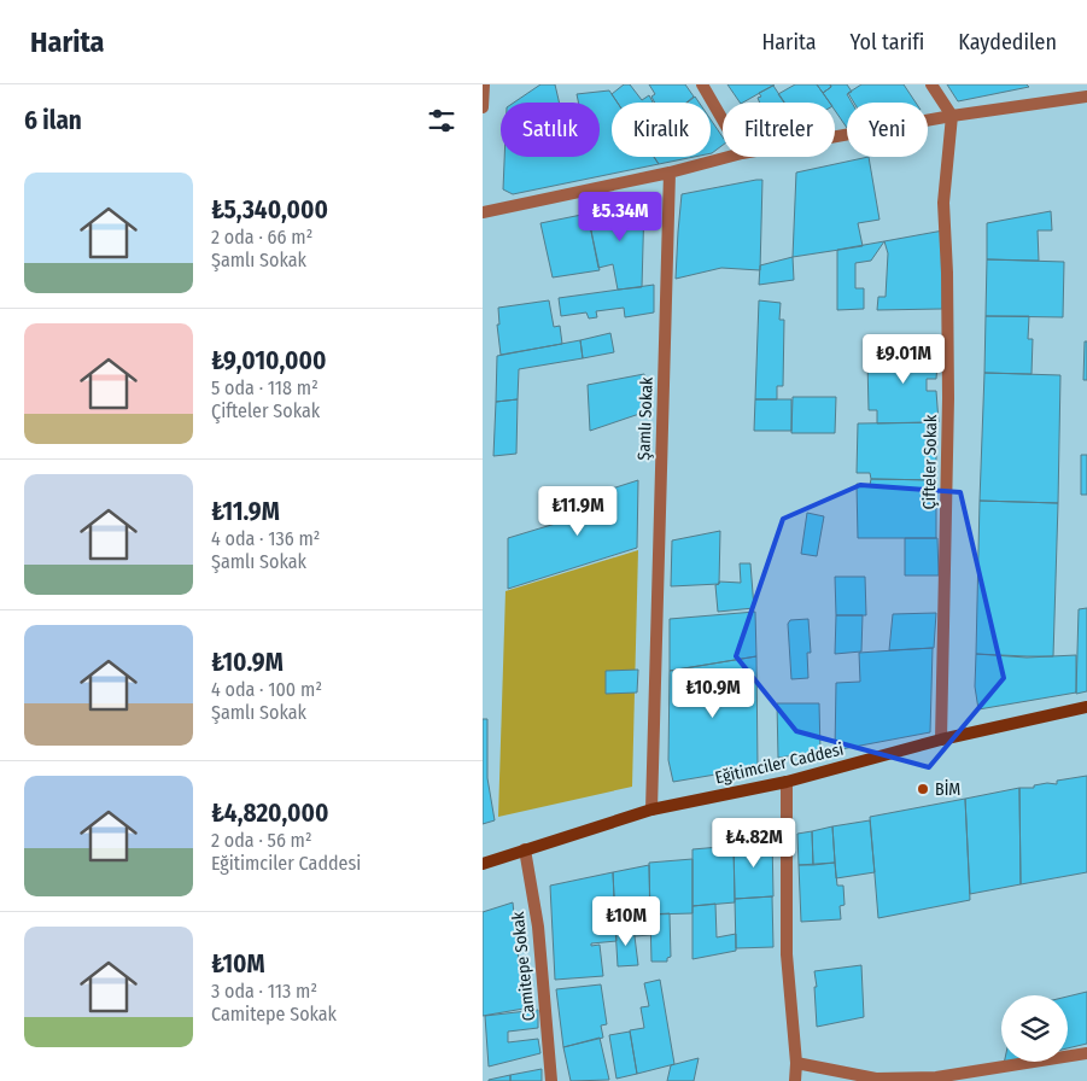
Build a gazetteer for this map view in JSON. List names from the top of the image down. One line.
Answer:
{"streets":{"street":["Şamlı Sokak","Çifteler Sokak","Eğitimciler Caddesi","Camitepe Sokak"]},"crossings":[["Şamlı Sokak","Eğitimciler Caddesi"],["Çifteler Sokak","Eğitimciler Caddesi"],["Eğitimciler Caddesi","Camitepe Sokak"]],"places":["BİM"],"page":{"header":"Harita","nav":["Harita","Yol tarifi","Kaydedilen"],"heading":"6 ilan","chip":["Satılık","Kiralık","Filtreler","Yeni"],"list":[{"name":"₺5,340,000","note":"2 oda · 66 m² · Şamlı Sokak"},{"name":"₺9,010,000","note":"5 oda · 118 m² · Çifteler Sokak"},{"name":"₺11.9M","note":"4 oda · 136 m² · Şamlı Sokak"},{"name":"₺10.9M","note":"4 oda · 100 m² · Şamlı Sokak"},{"name":"₺4,820,000","note":"2 oda · 56 m² · Eğitimciler Caddesi"},{"name":"₺10M","note":"3 oda · 113 m² · Camitepe Sokak"}],"price":["₺5.34M","₺9.01M","₺11.9M","₺10.9M","₺4.82M","₺10M"]}}
